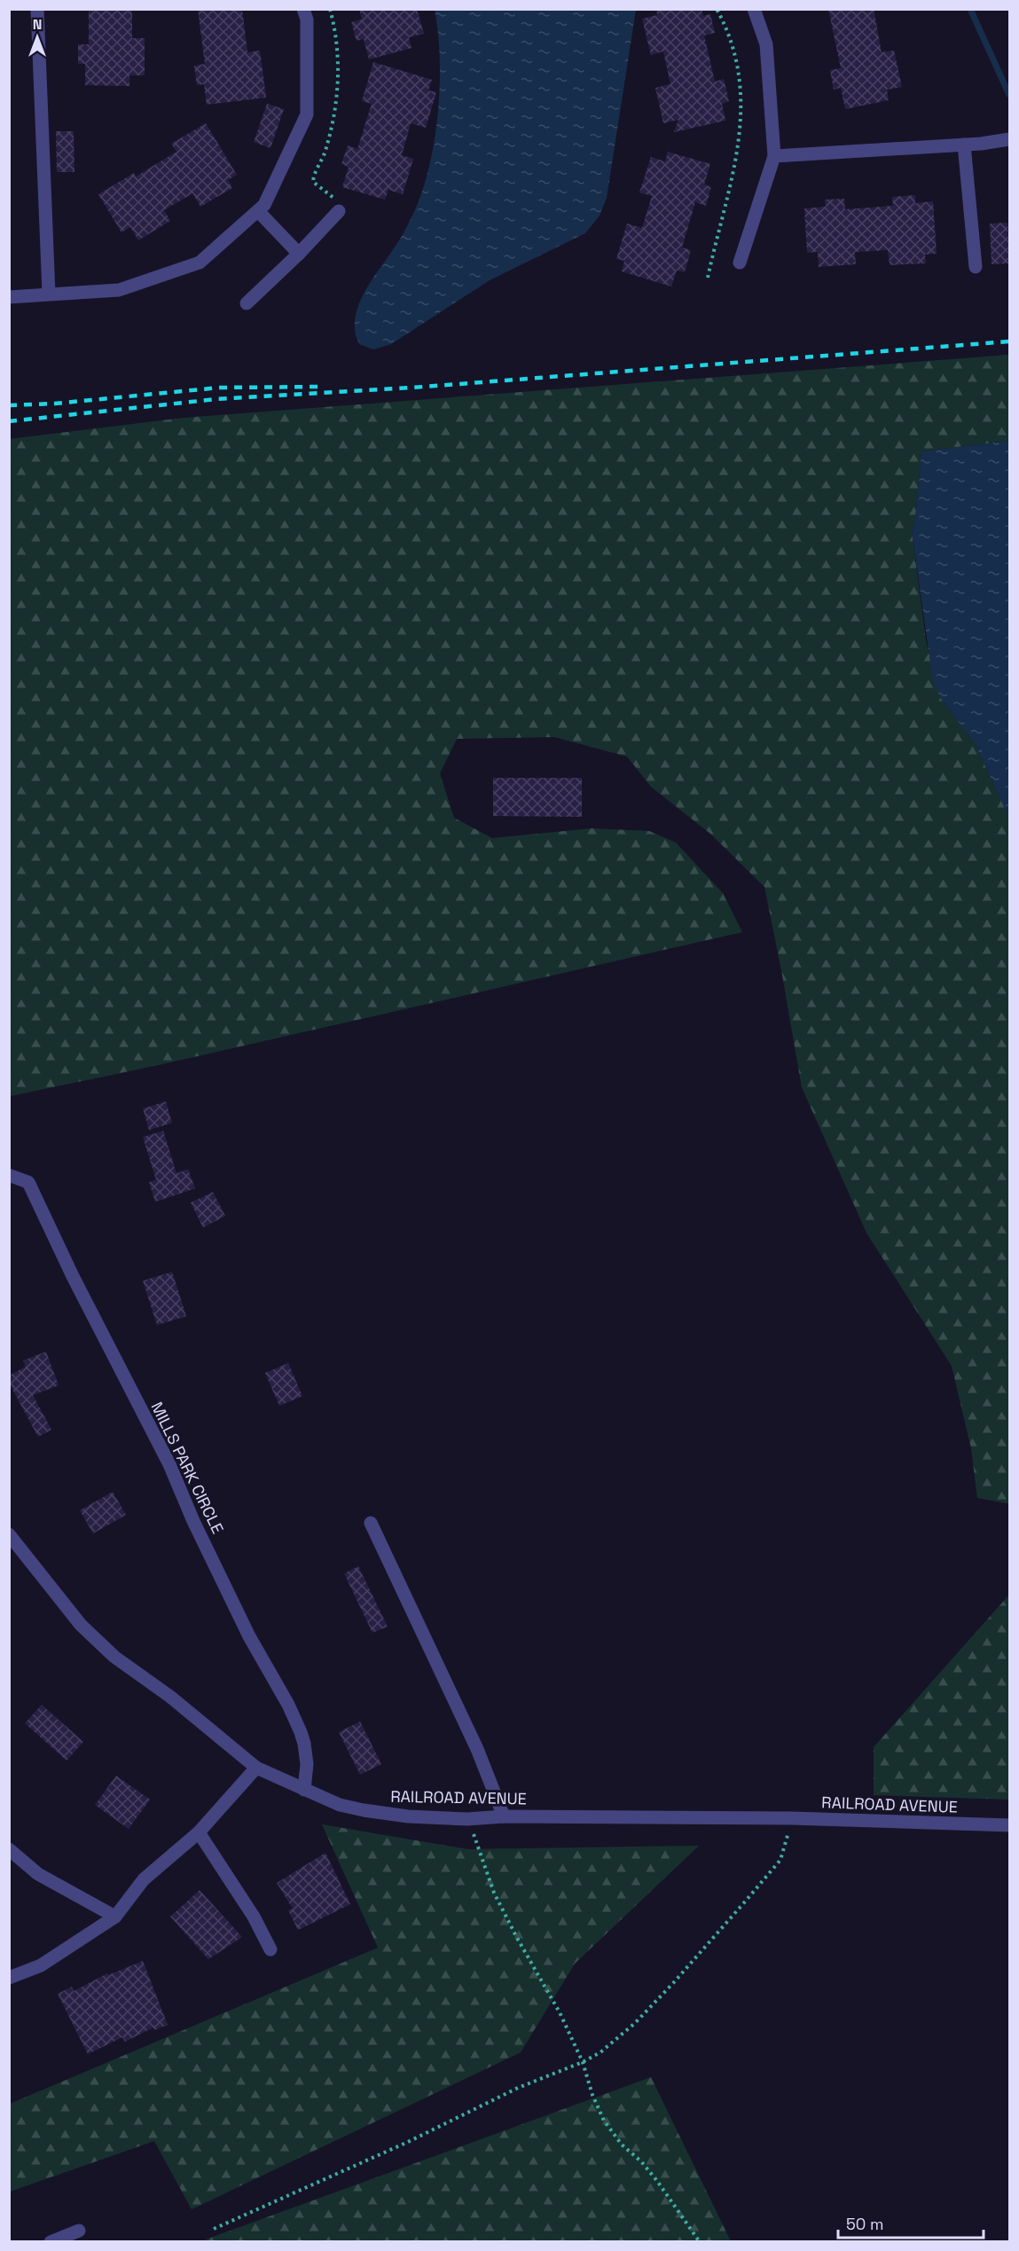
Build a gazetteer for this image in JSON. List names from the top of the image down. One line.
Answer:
{"streets":{"street":["MILLS PARK CIRCLE","RAILROAD AVENUE"]},"crossings":[["MILLS PARK CIRCLE","RAILROAD AVENUE"]],"scale_bar":"50 m","north":"top"}
